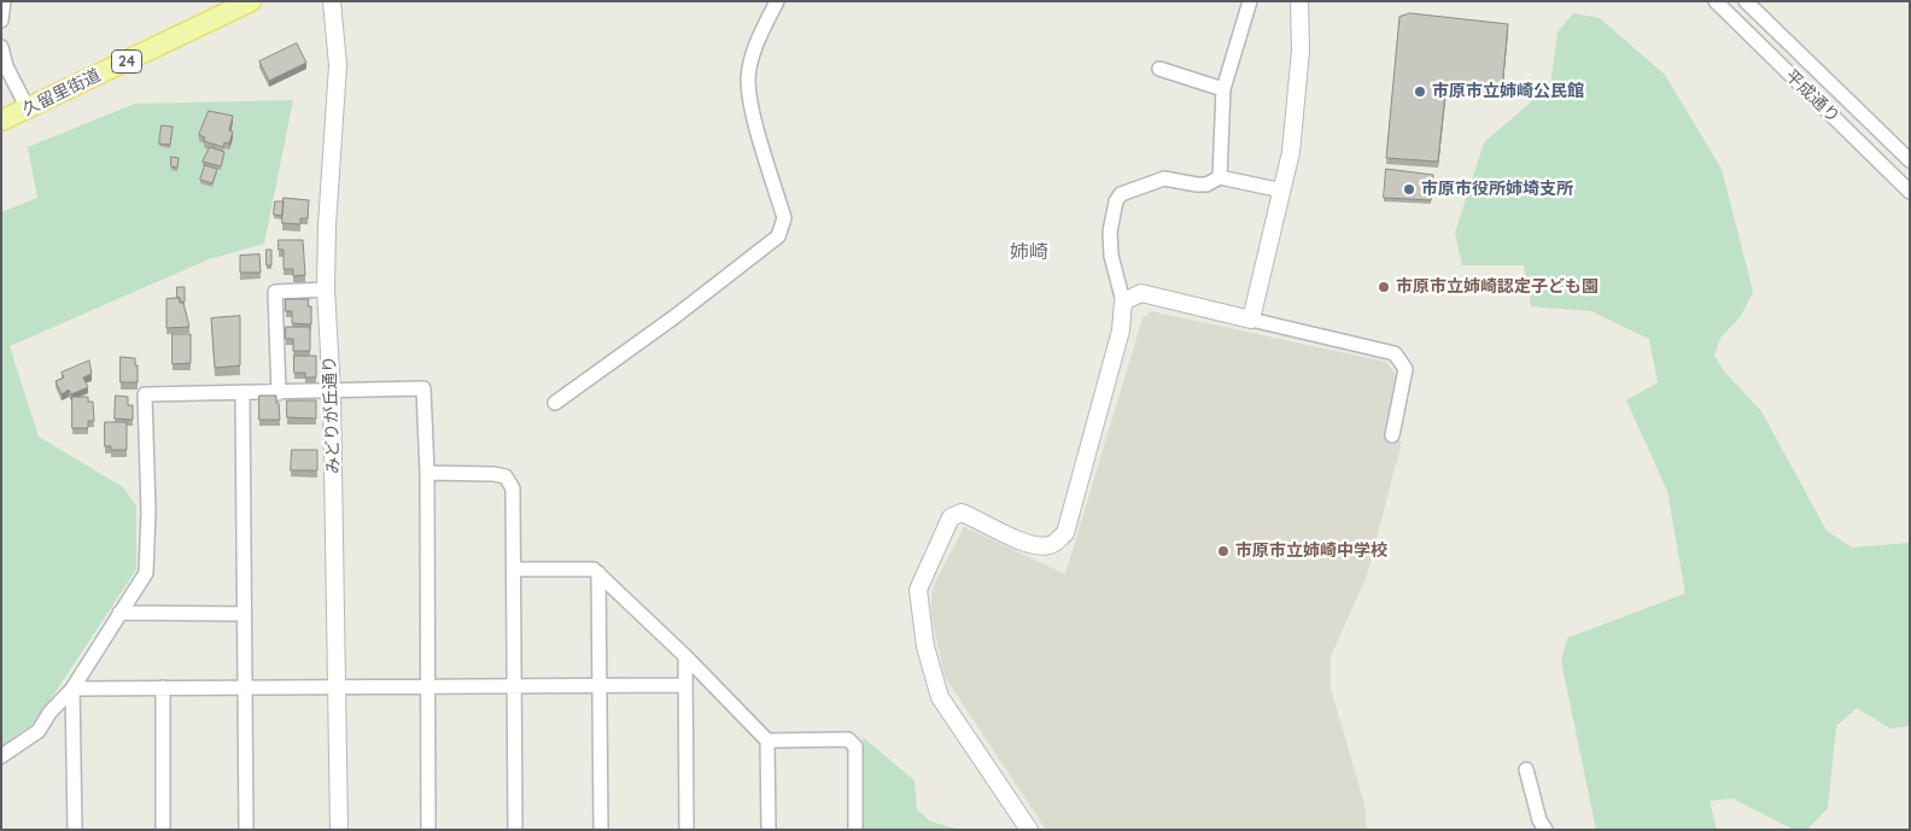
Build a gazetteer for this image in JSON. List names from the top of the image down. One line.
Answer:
{"streets":{"main road":["24","久留里街道"],"street":["平成通り","みどりが丘通り"]},"districts":["姉崎"],"places":["市原市立姉崎公民館","市原市役所姉埼支所","市原市立姉崎認定子ども園","市原市立姉崎中学校"]}
